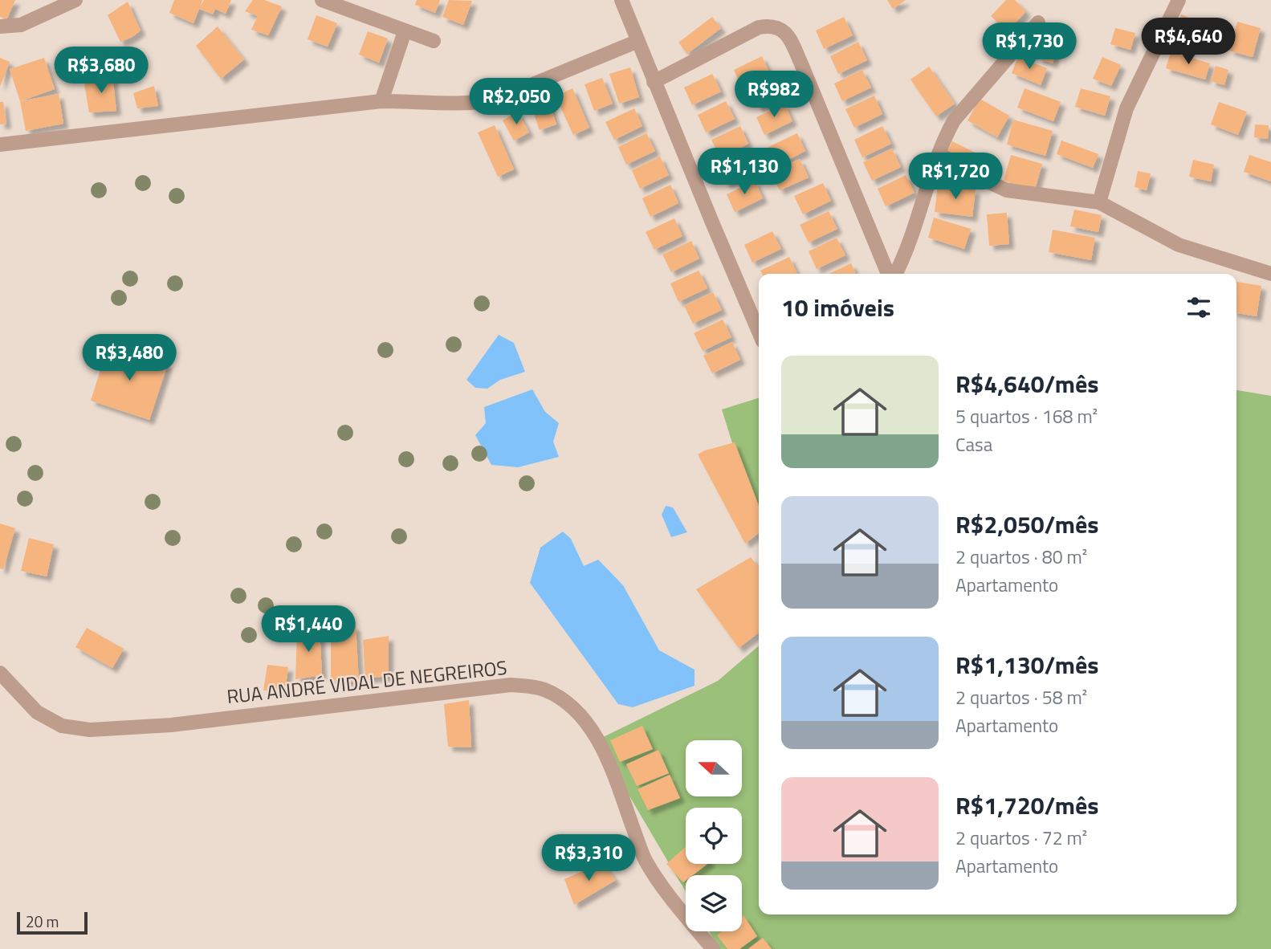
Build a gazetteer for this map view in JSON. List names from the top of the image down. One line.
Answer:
{"streets":{"street":["RUA ANDRÉ VIDAL DE NEGREIROS"]},"scale_bar":"20 m","north":"left","page":{"price":["R$4,640","R$1,730","R$3,680","R$982","R$2,050","R$1,130","R$1,720","R$3,480","R$1,440","R$3,310"],"heading":"10 imóveis","list":[{"name":"R$4,640/mês","note":"5 quartos · 168 m² · Casa"},{"name":"R$2,050/mês","note":"2 quartos · 80 m² · Apartamento"},{"name":"R$1,130/mês","note":"2 quartos · 58 m² · Apartamento"},{"name":"R$1,720/mês","note":"2 quartos · 72 m² · Apartamento"}],"scale":"20 m"}}
